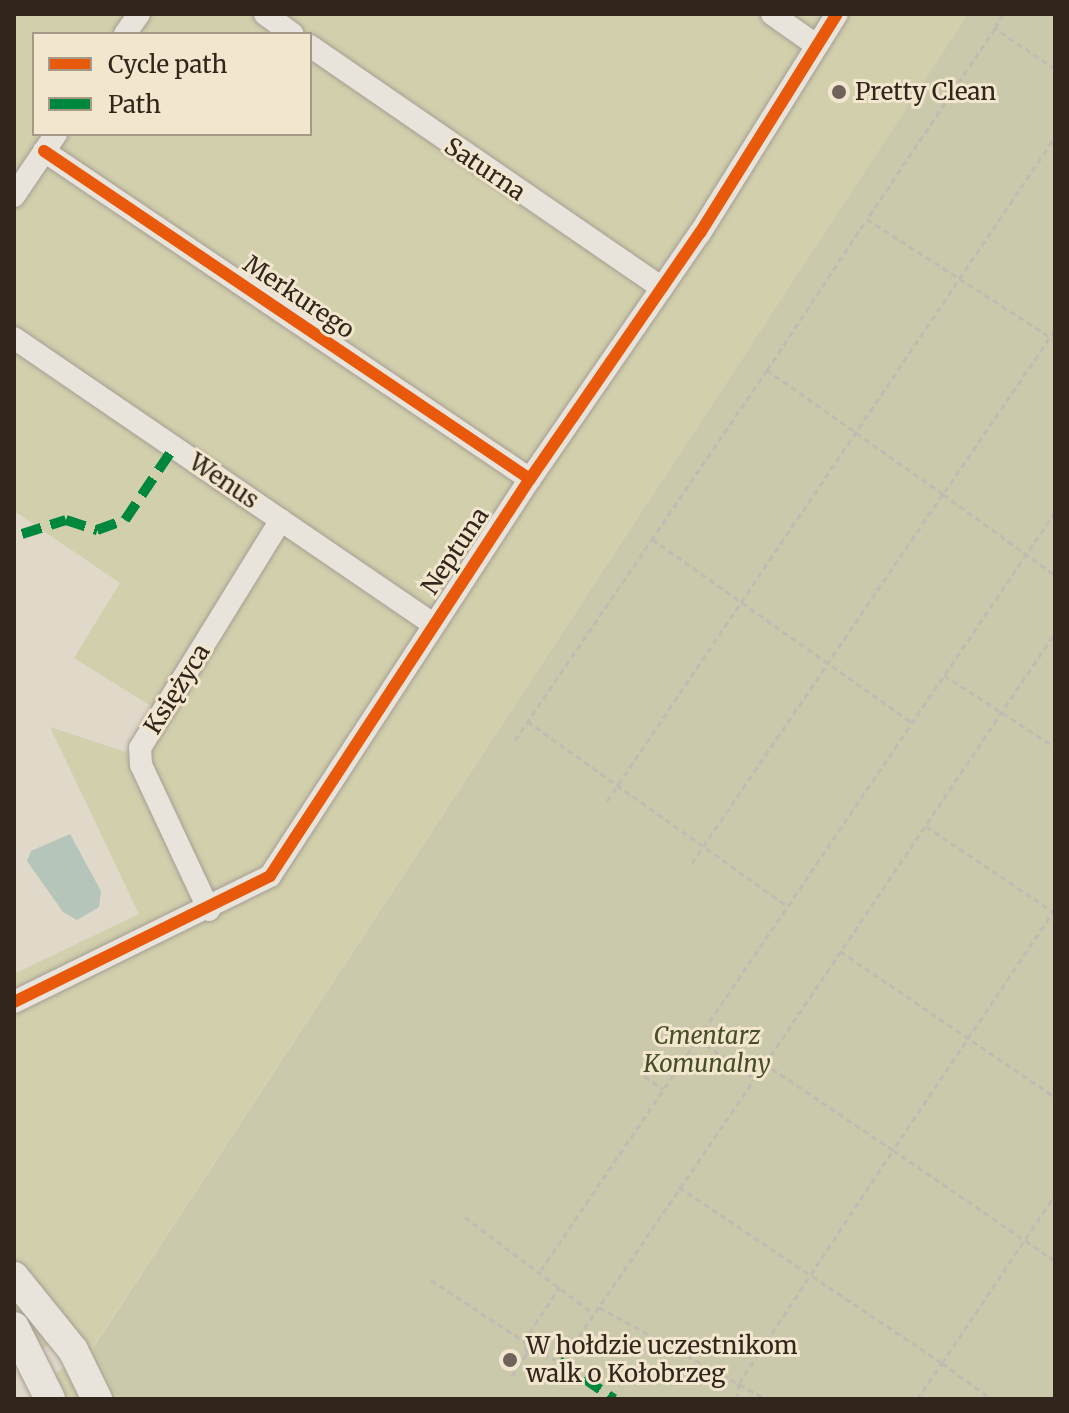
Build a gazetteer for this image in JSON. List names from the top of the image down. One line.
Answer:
{"streets":{"street":["Saturna","Merkurego","Wenus","Neptuna","Księżyca"]},"crossings":[["Saturna","Neptuna"],["Merkurego","Neptuna"],["Wenus","Neptuna"],["Wenus","Księżyca"],["Neptuna","Księżyca"]],"parks":["Cmentarz Komunalny"],"places":["Pretty Clean","W hołdzie uczestnikom walk o Kołobrzeg"],"legend":["Cycle path","Path"]}
